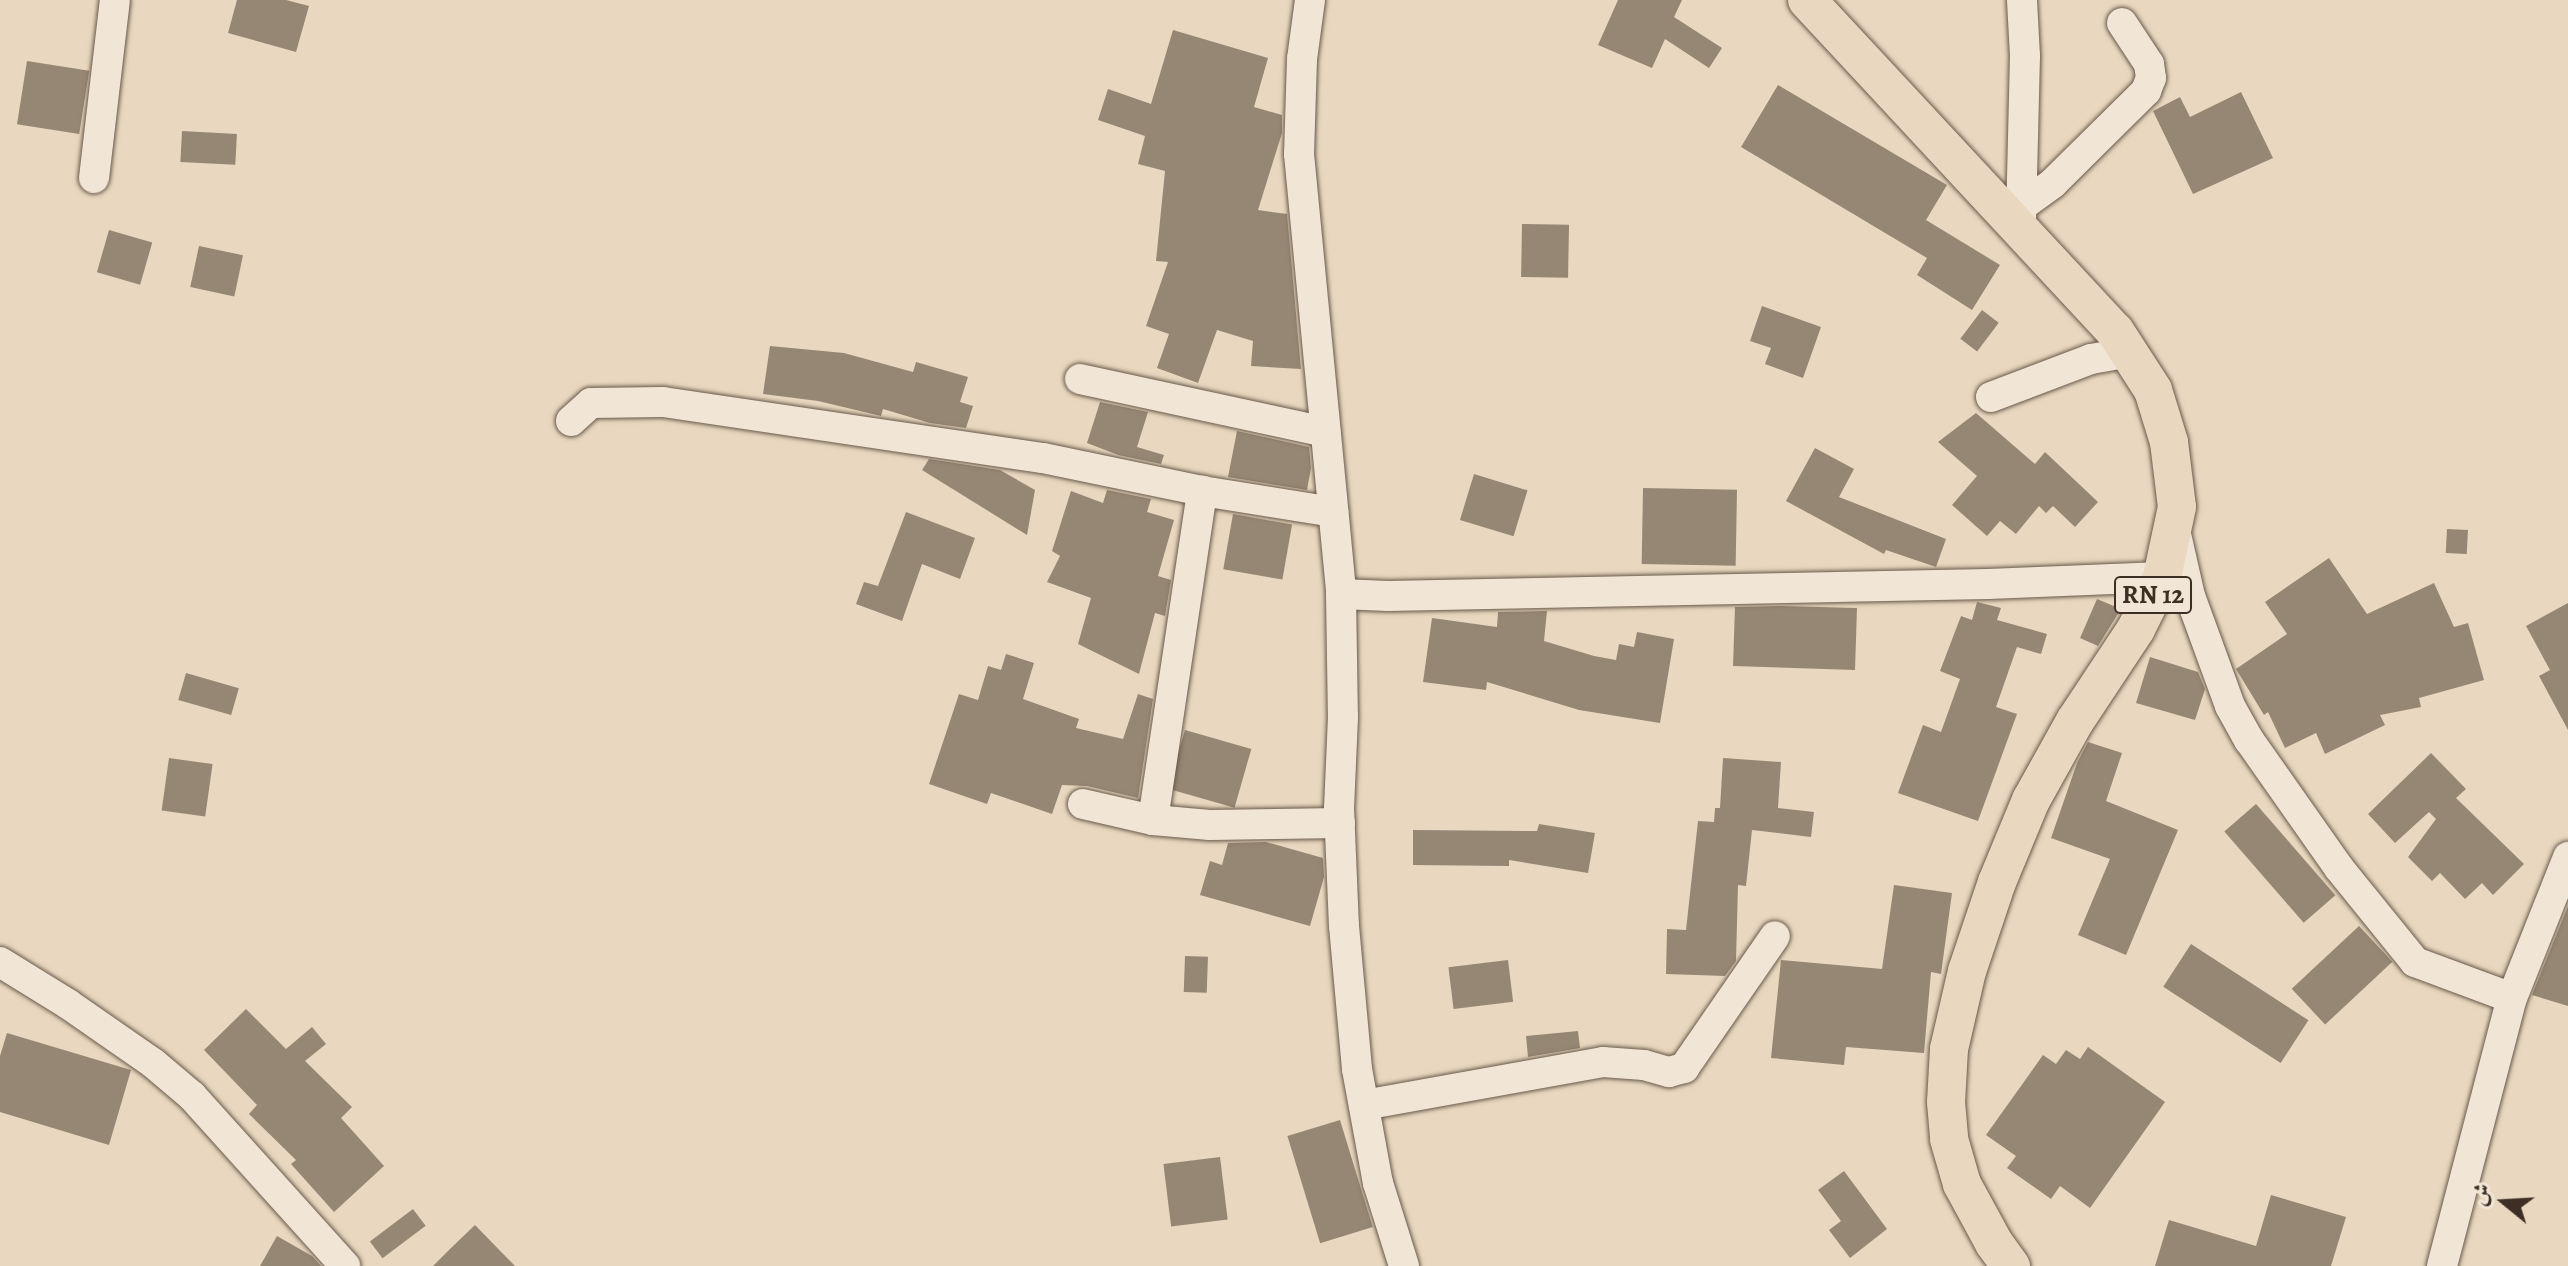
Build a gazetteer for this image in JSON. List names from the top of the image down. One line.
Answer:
{"streets":{"main road":["RN 12"]},"north":"left"}
